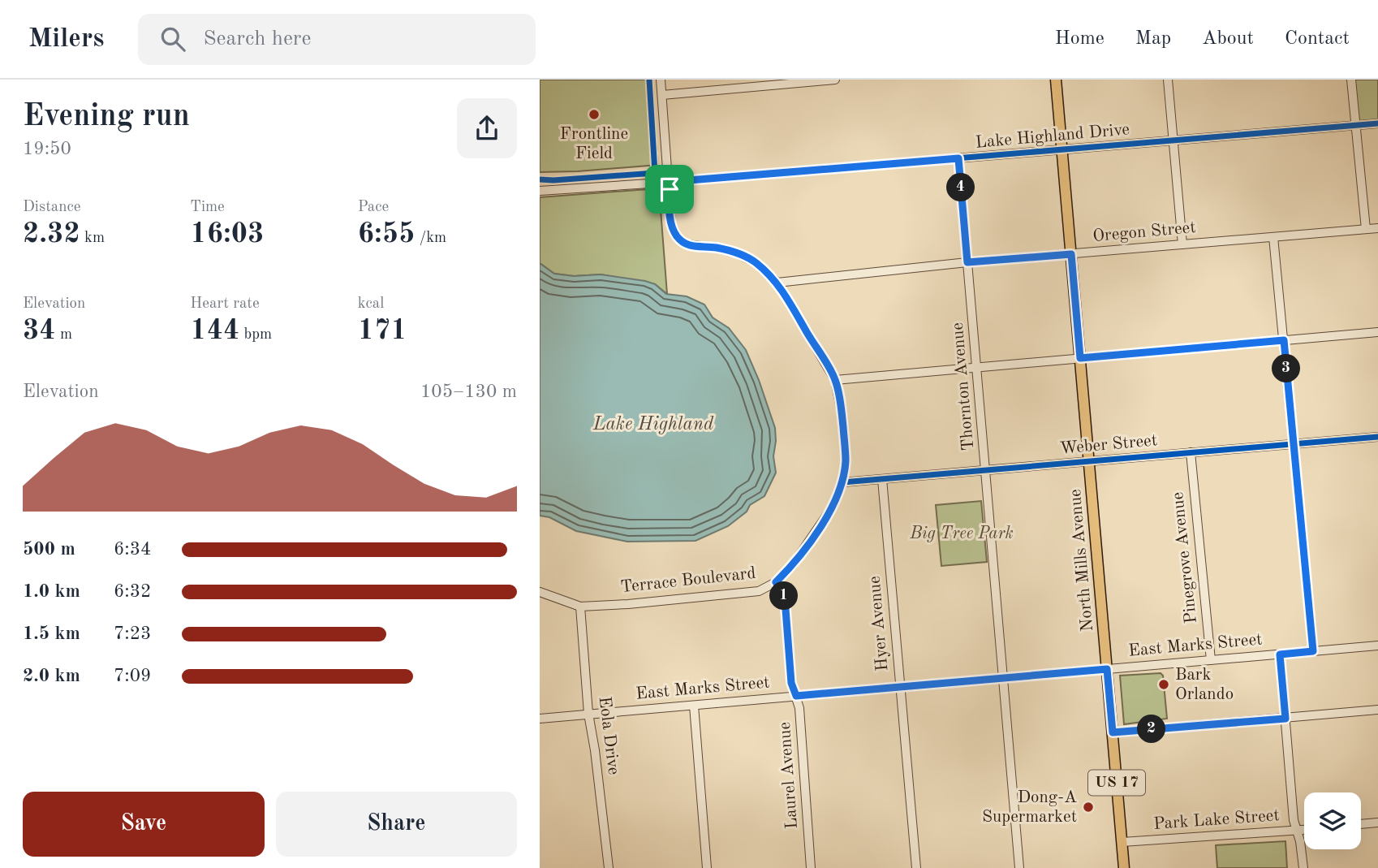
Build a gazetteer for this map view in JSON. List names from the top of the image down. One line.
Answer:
{"streets":{"main road":["North Mills Avenue","US 17"],"street":["Lake Highland Drive","Oregon Street","Thornton Avenue","Weber Street","Pinegrove Avenue","Terrace Boulevard","Hyer Avenue","East Marks Street","Eola Drive","Laurel Avenue","Park Lake Street"]},"crossings":[["Lake Highland Drive","Thornton Avenue"],["Lake Highland Drive","North Mills Avenue"],["Lake Highland Drive","Terrace Boulevard"],["Oregon Street","Thornton Avenue"],["Oregon Street","North Mills Avenue"],["Oregon Street","Terrace Boulevard"],["Thornton Avenue","Weber Street"],["Thornton Avenue","East Marks Street"],["Weber Street","Pinegrove Avenue"],["Weber Street","North Mills Avenue"],["Weber Street","Terrace Boulevard"],["Weber Street","Hyer Avenue"],["Pinegrove Avenue","East Marks Street"],["North Mills Avenue","East Marks Street"],["North Mills Avenue","Park Lake Street"],["Terrace Boulevard","Eola Drive"],["Terrace Boulevard","Laurel Avenue"],["Hyer Avenue","East Marks Street"],["East Marks Street","Eola Drive"],["East Marks Street","Laurel Avenue"]],"water":["Lake Highland"],"parks":["Big Tree Park"],"places":["Frontline Field","Bark Orlando","Dong-A Supermarket"],"page":{"header":"Milers","search":"Search here","nav":["Home","Map","About","Contact"],"heading":["Evening run","19:50"],"pins":["4","3","1","2"],"stats":[["Distance","2.32 km"],["Time","16:03"],["Pace","6:55 /km"],["Elevation","34 m"],["Heart rate","144 bpm"],["kcal","171"]],"chart":["Elevation","105–130 m"],"list":[{"name":"500 m","note":"6:34"},{"name":"1.0 km","note":"6:32"},{"name":"1.5 km","note":"7:23"},{"name":"2.0 km","note":"7:09"}],"buttons":["Save","Share"]}}
